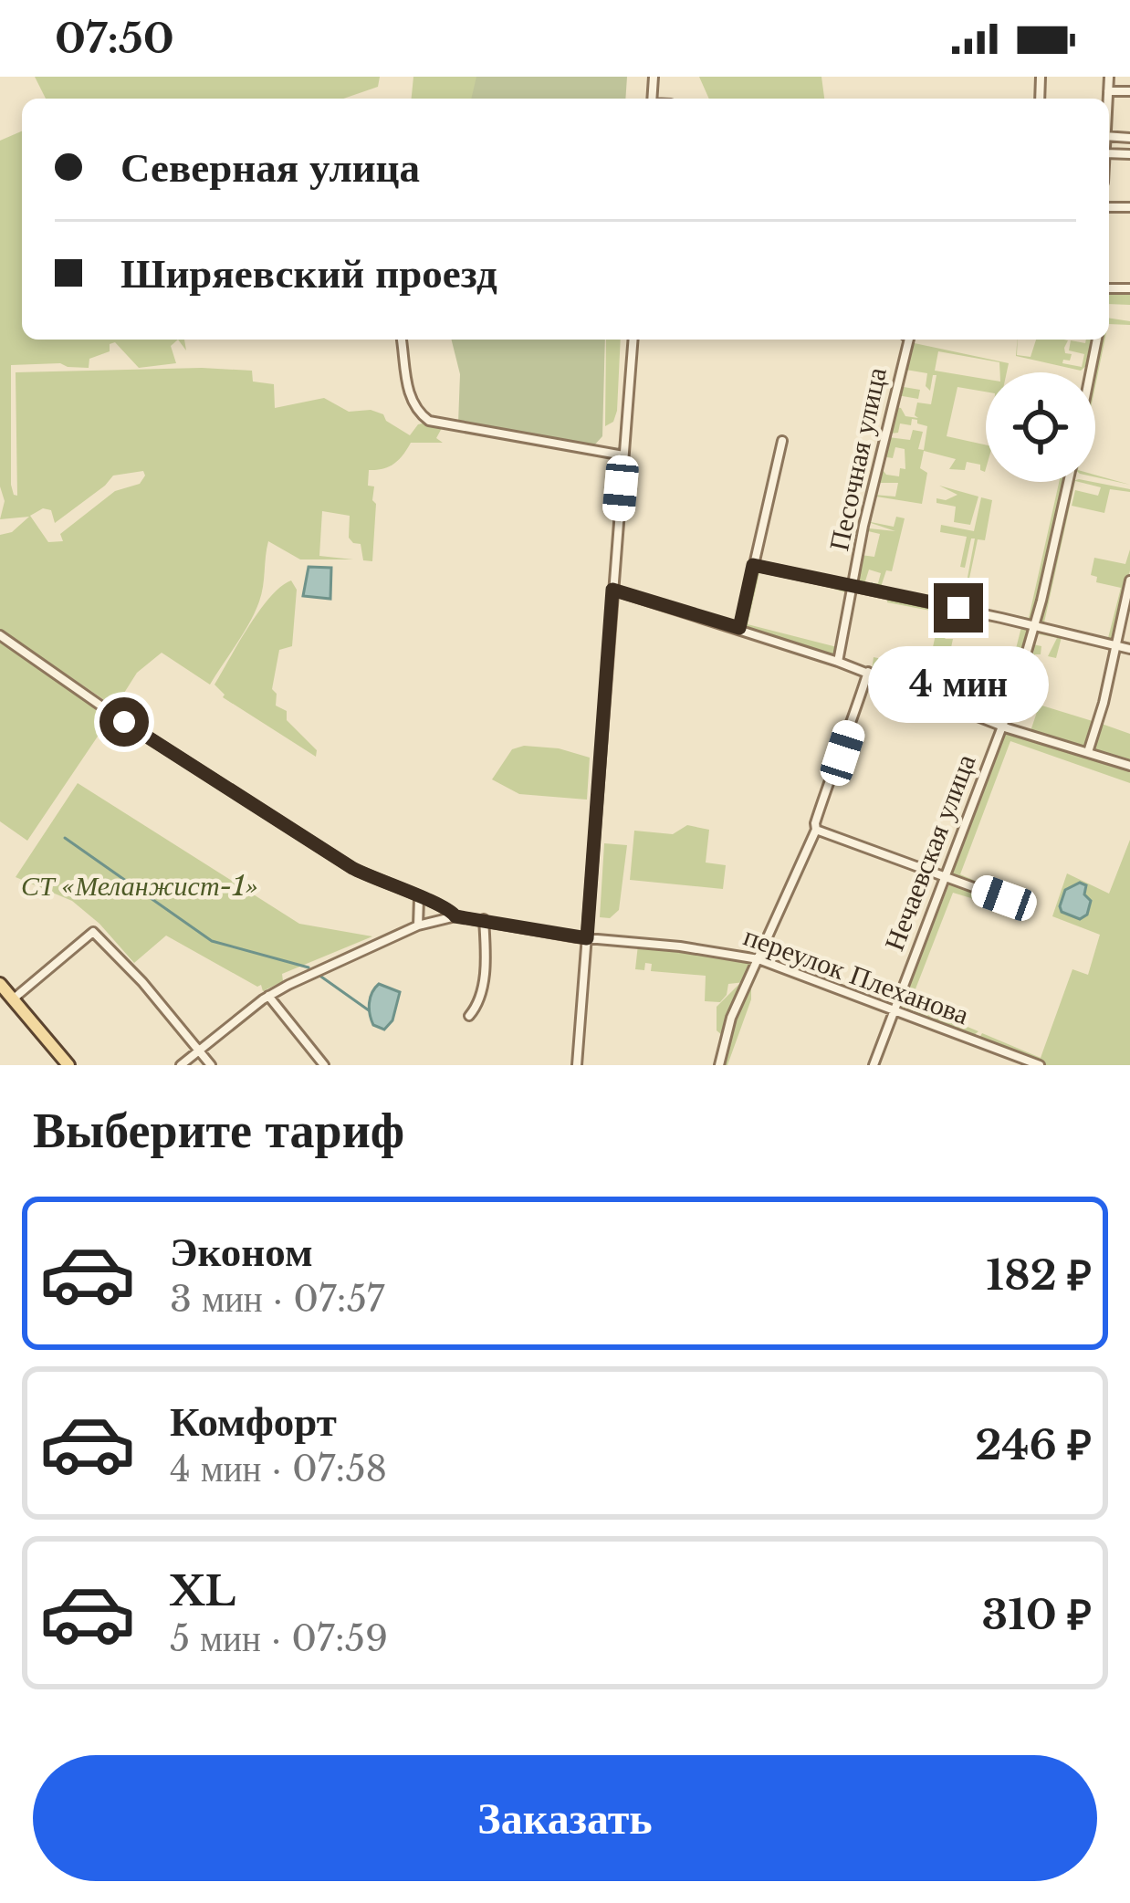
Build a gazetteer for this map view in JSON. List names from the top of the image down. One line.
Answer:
{"streets":{"street":["Песочная улица","Нечаевская улица","переулок Плеханова"]},"crossings":[["Нечаевская улица","переулок Плеханова"]],"parks":["СТ «Меланжист-1»"],"page":{"status":"07:50","banner":["Северная улица","Ширяевский проезд"],"bubble":"4 мин","heading":"Выберите тариф","list":[{"name":"Эконом","note":"3 мин · 07:57","value":"182 ₽"},{"name":"Комфорт","note":"4 мин · 07:58","value":"246 ₽"},{"name":"XL","note":"5 мин · 07:59","value":"310 ₽"}],"buttons":"Заказать"}}
